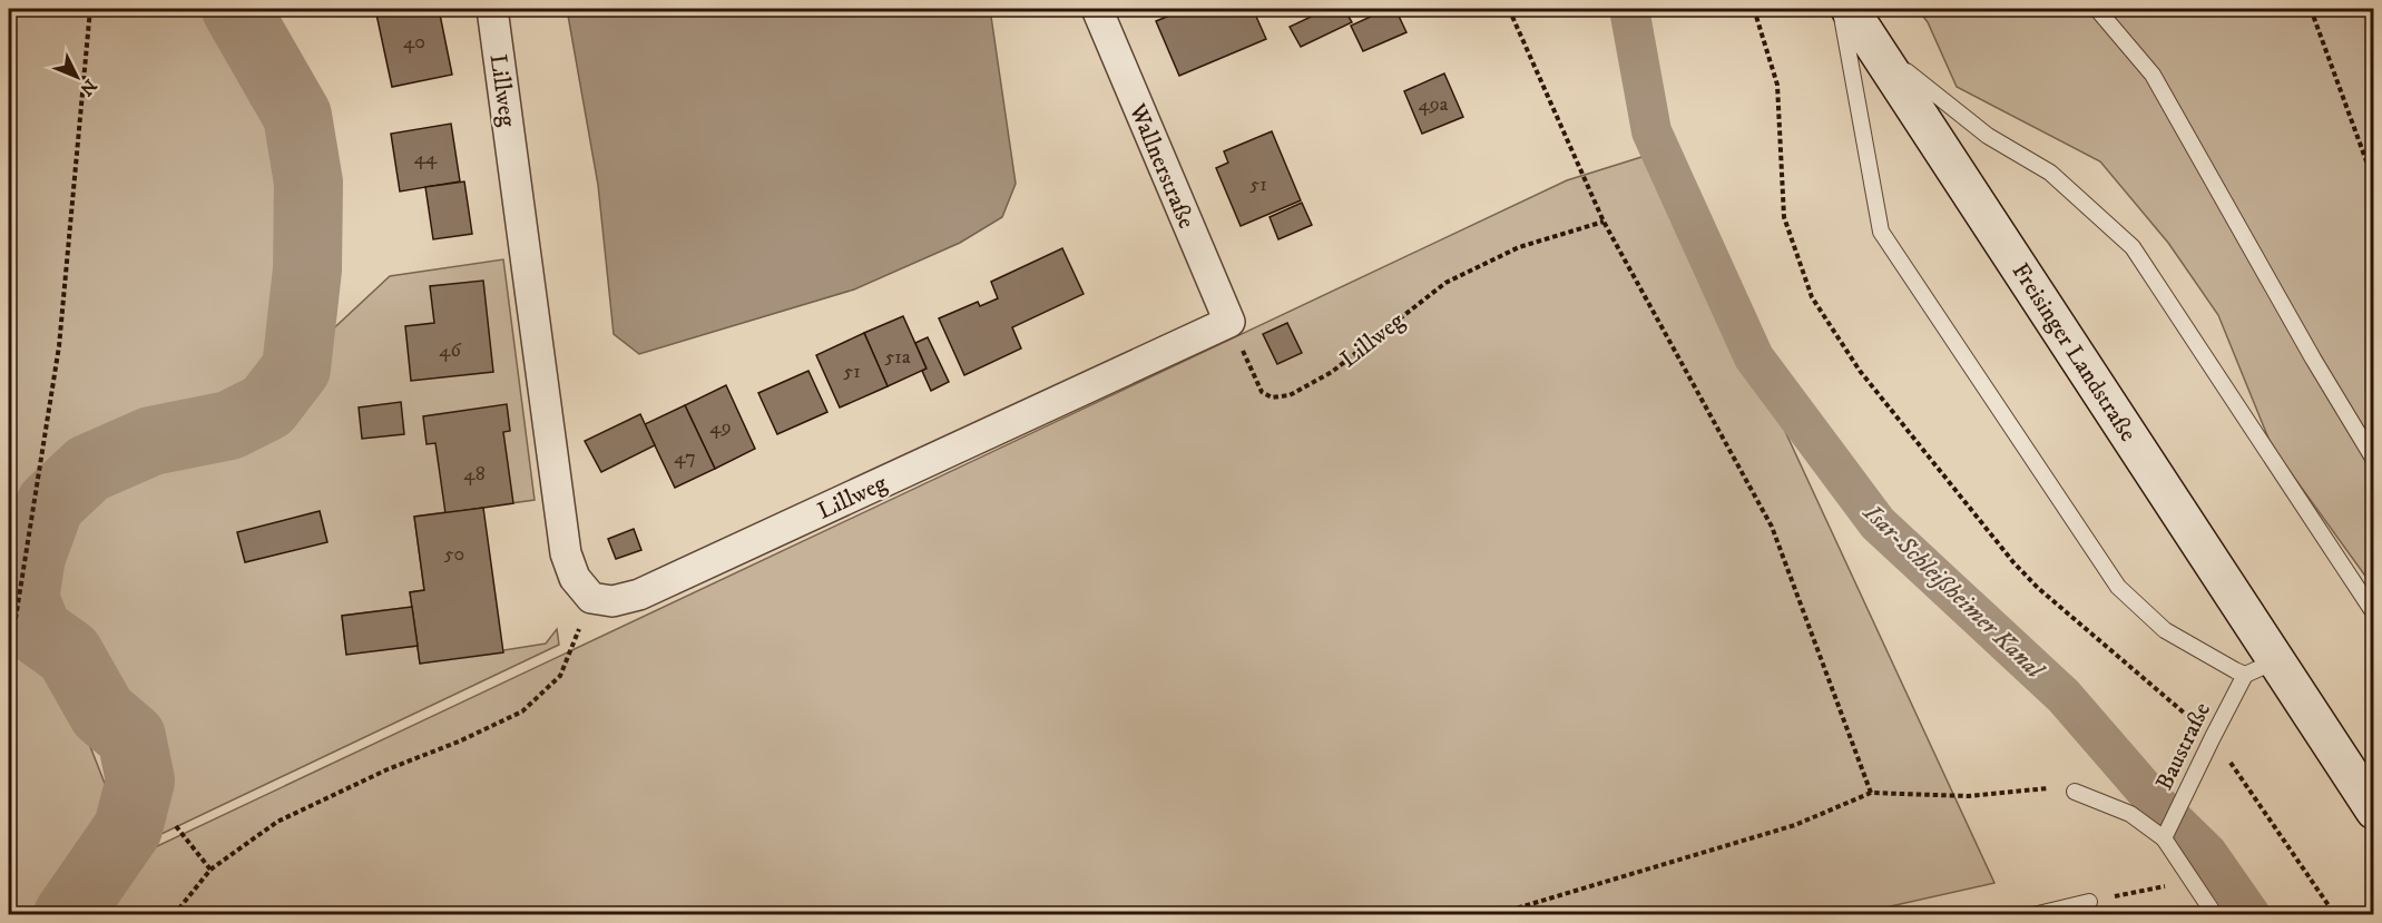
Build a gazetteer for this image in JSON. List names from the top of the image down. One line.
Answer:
{"streets":{"main road":["Freisinger Landstraße"],"street":["Lillweg","Wallnerstraße"],"lane":["Baustraße"]},"crossings":[["Lillweg","Wallnerstraße"],["Freisinger Landstraße","Baustraße"]],"water":["Isar-Schleißheimer Kanal"],"house_numbers":["40","49a","44","51","46","51a","51","49","47","48","50"],"north":"bottom right"}
